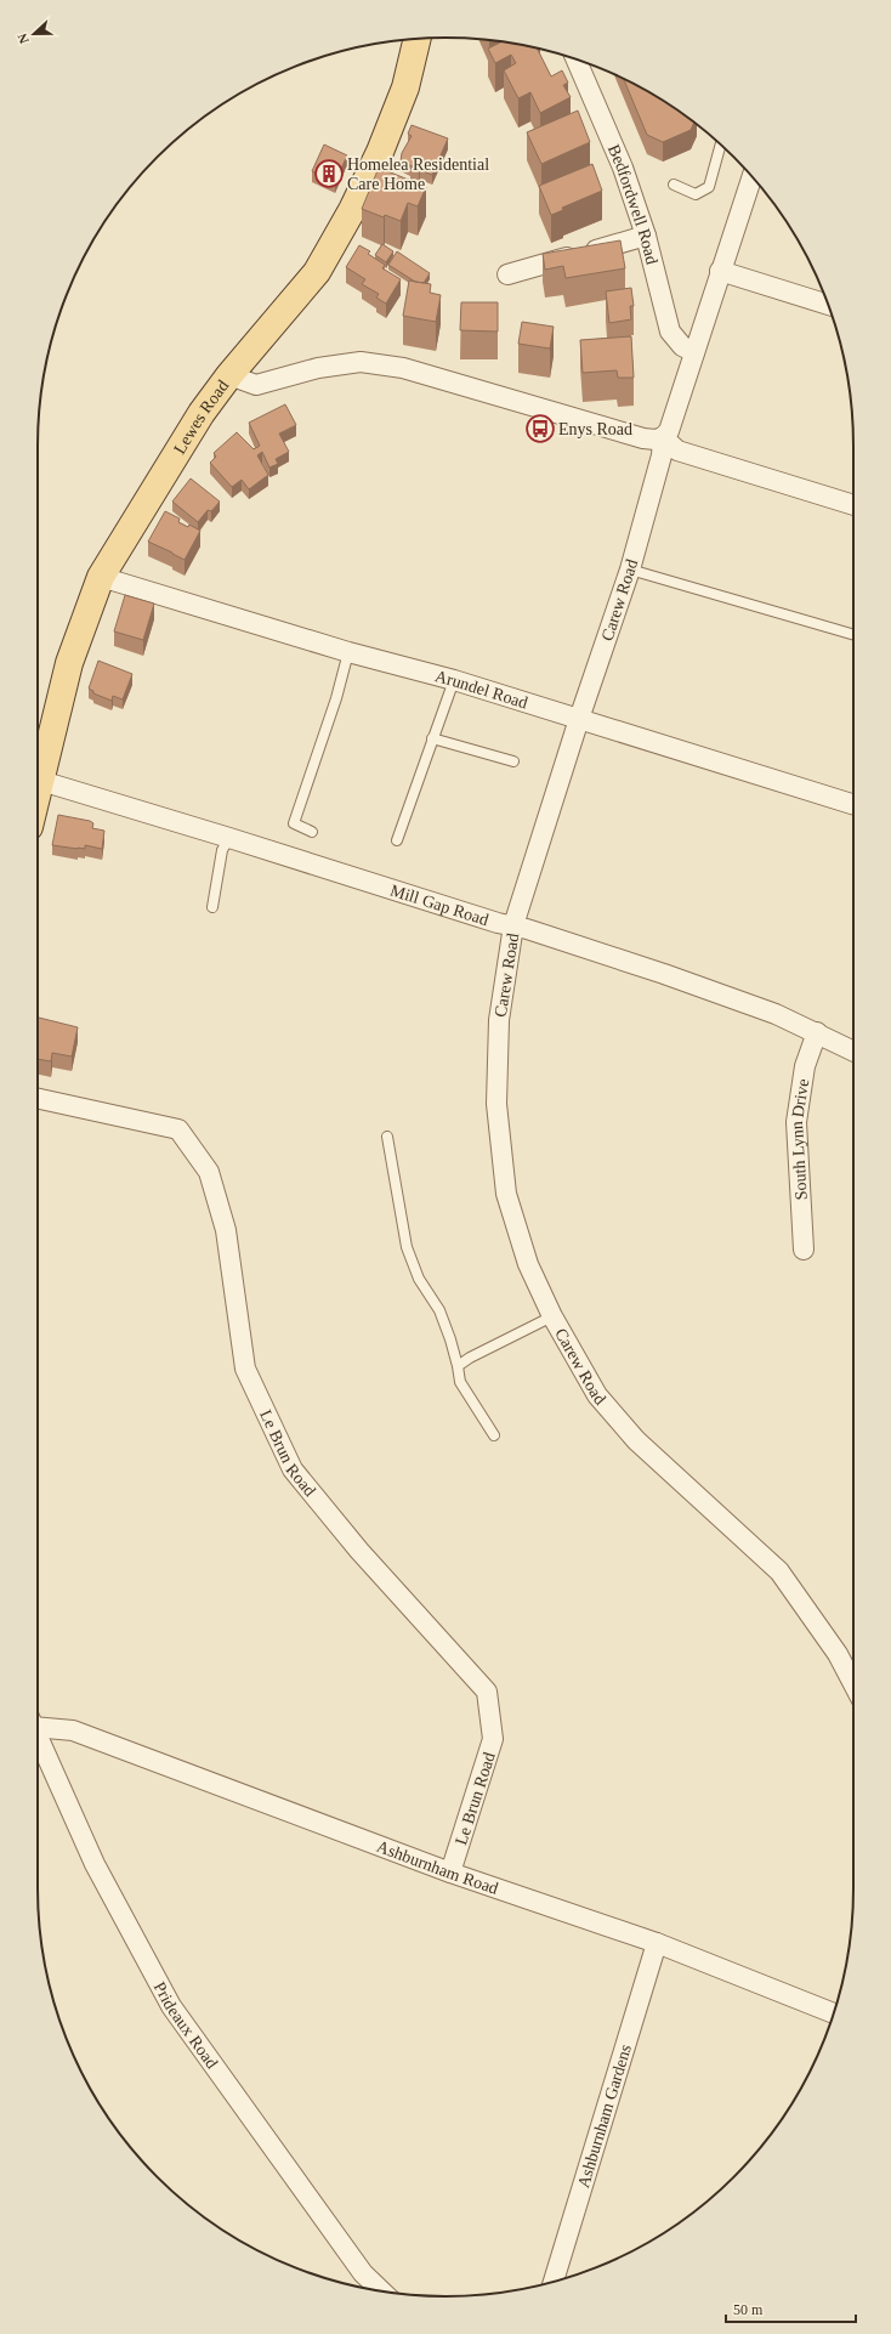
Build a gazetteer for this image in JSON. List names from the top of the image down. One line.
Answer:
{"streets":{"main road":["Lewes Road"],"street":["Bedfordwell Road","Carew Road","Arundel Road","Mill Gap Road","South Lynn Drive","Le Brun Road","Ashburnham Road","Prideaux Road","Ashburnham Gardens"]},"crossings":[["Bedfordwell Road","Carew Road"],["Lewes Road","Arundel Road"],["Carew Road","Arundel Road"],["Carew Road","Mill Gap Road"],["Mill Gap Road","South Lynn Drive"],["Le Brun Road","Ashburnham Road"],["Ashburnham Road","Ashburnham Gardens"]],"places":{"building":["Homelea Residential Care Home"],"bus stop":["Enys Road"]},"scale_bar":"50 m","north":"left"}
